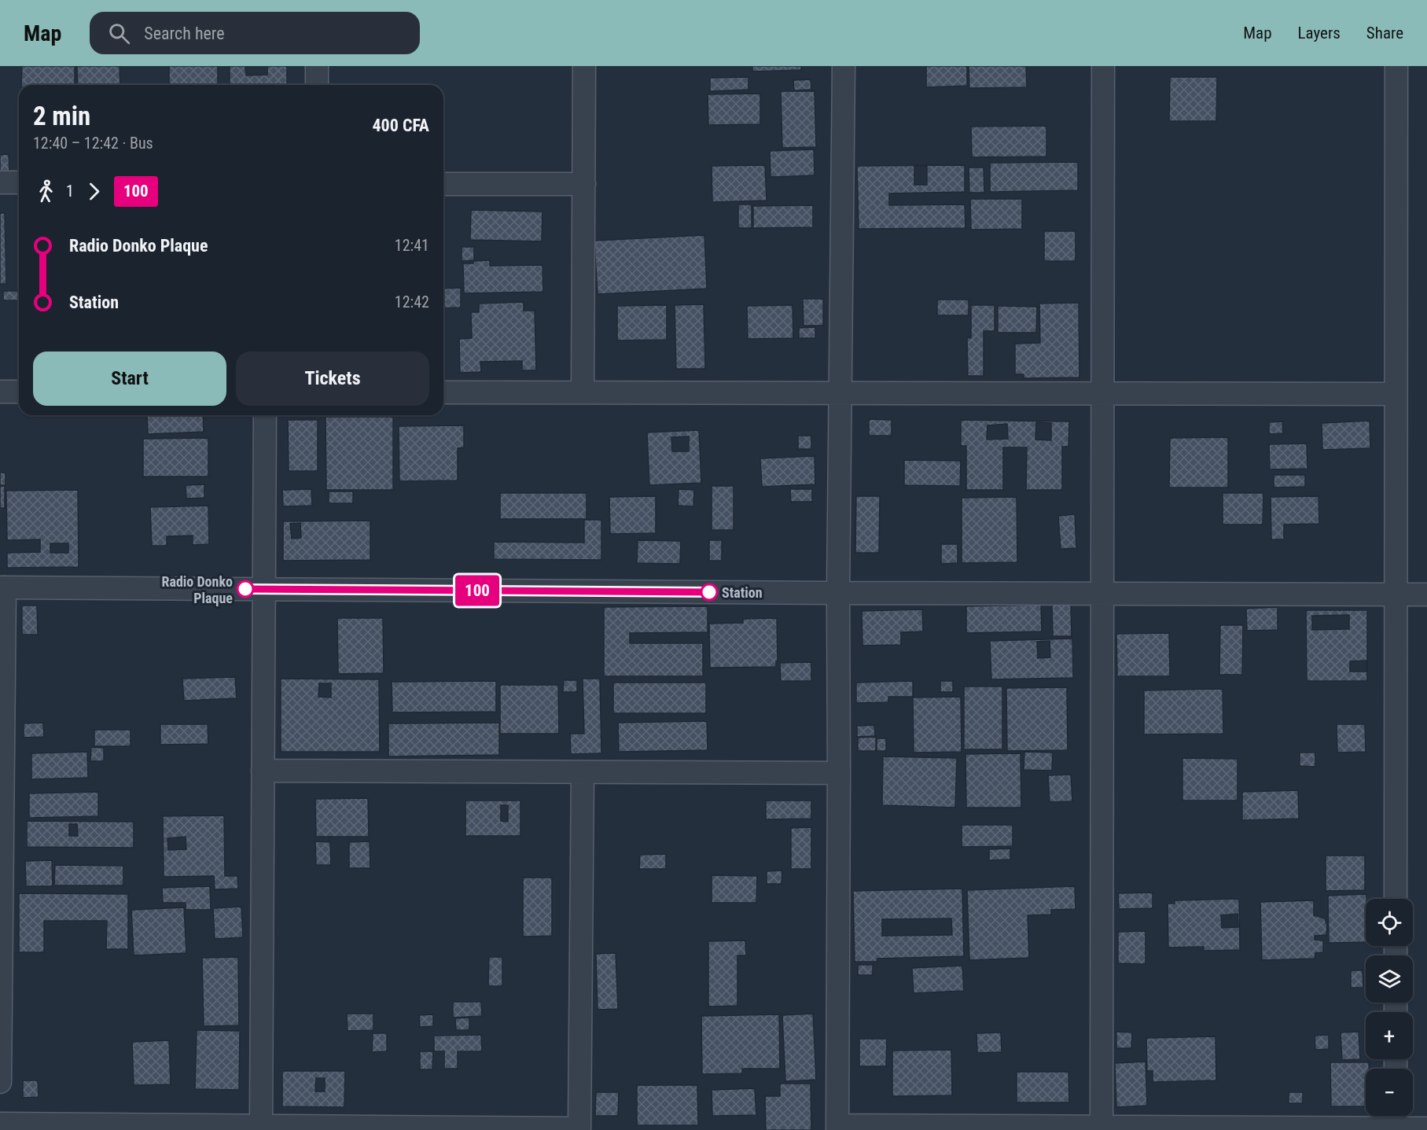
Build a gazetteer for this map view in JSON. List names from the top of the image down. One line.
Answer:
{"places":["Radio Donko Plaque","Station"],"lines":["bus line 100"],"page":{"header":"Map","search":"Search here","nav":["Map","Layers","Share"],"on_map":"100","heading":["2 min","12:40 – 12:42 · Bus","400 CFA"],"legs":["1","100"],"list":[{"name":"Radio Donko Plaque","value":"12:41"},{"name":"Station","value":"12:42"}],"buttons":["Start","Tickets"],"map_buttons":["+","−"]}}
